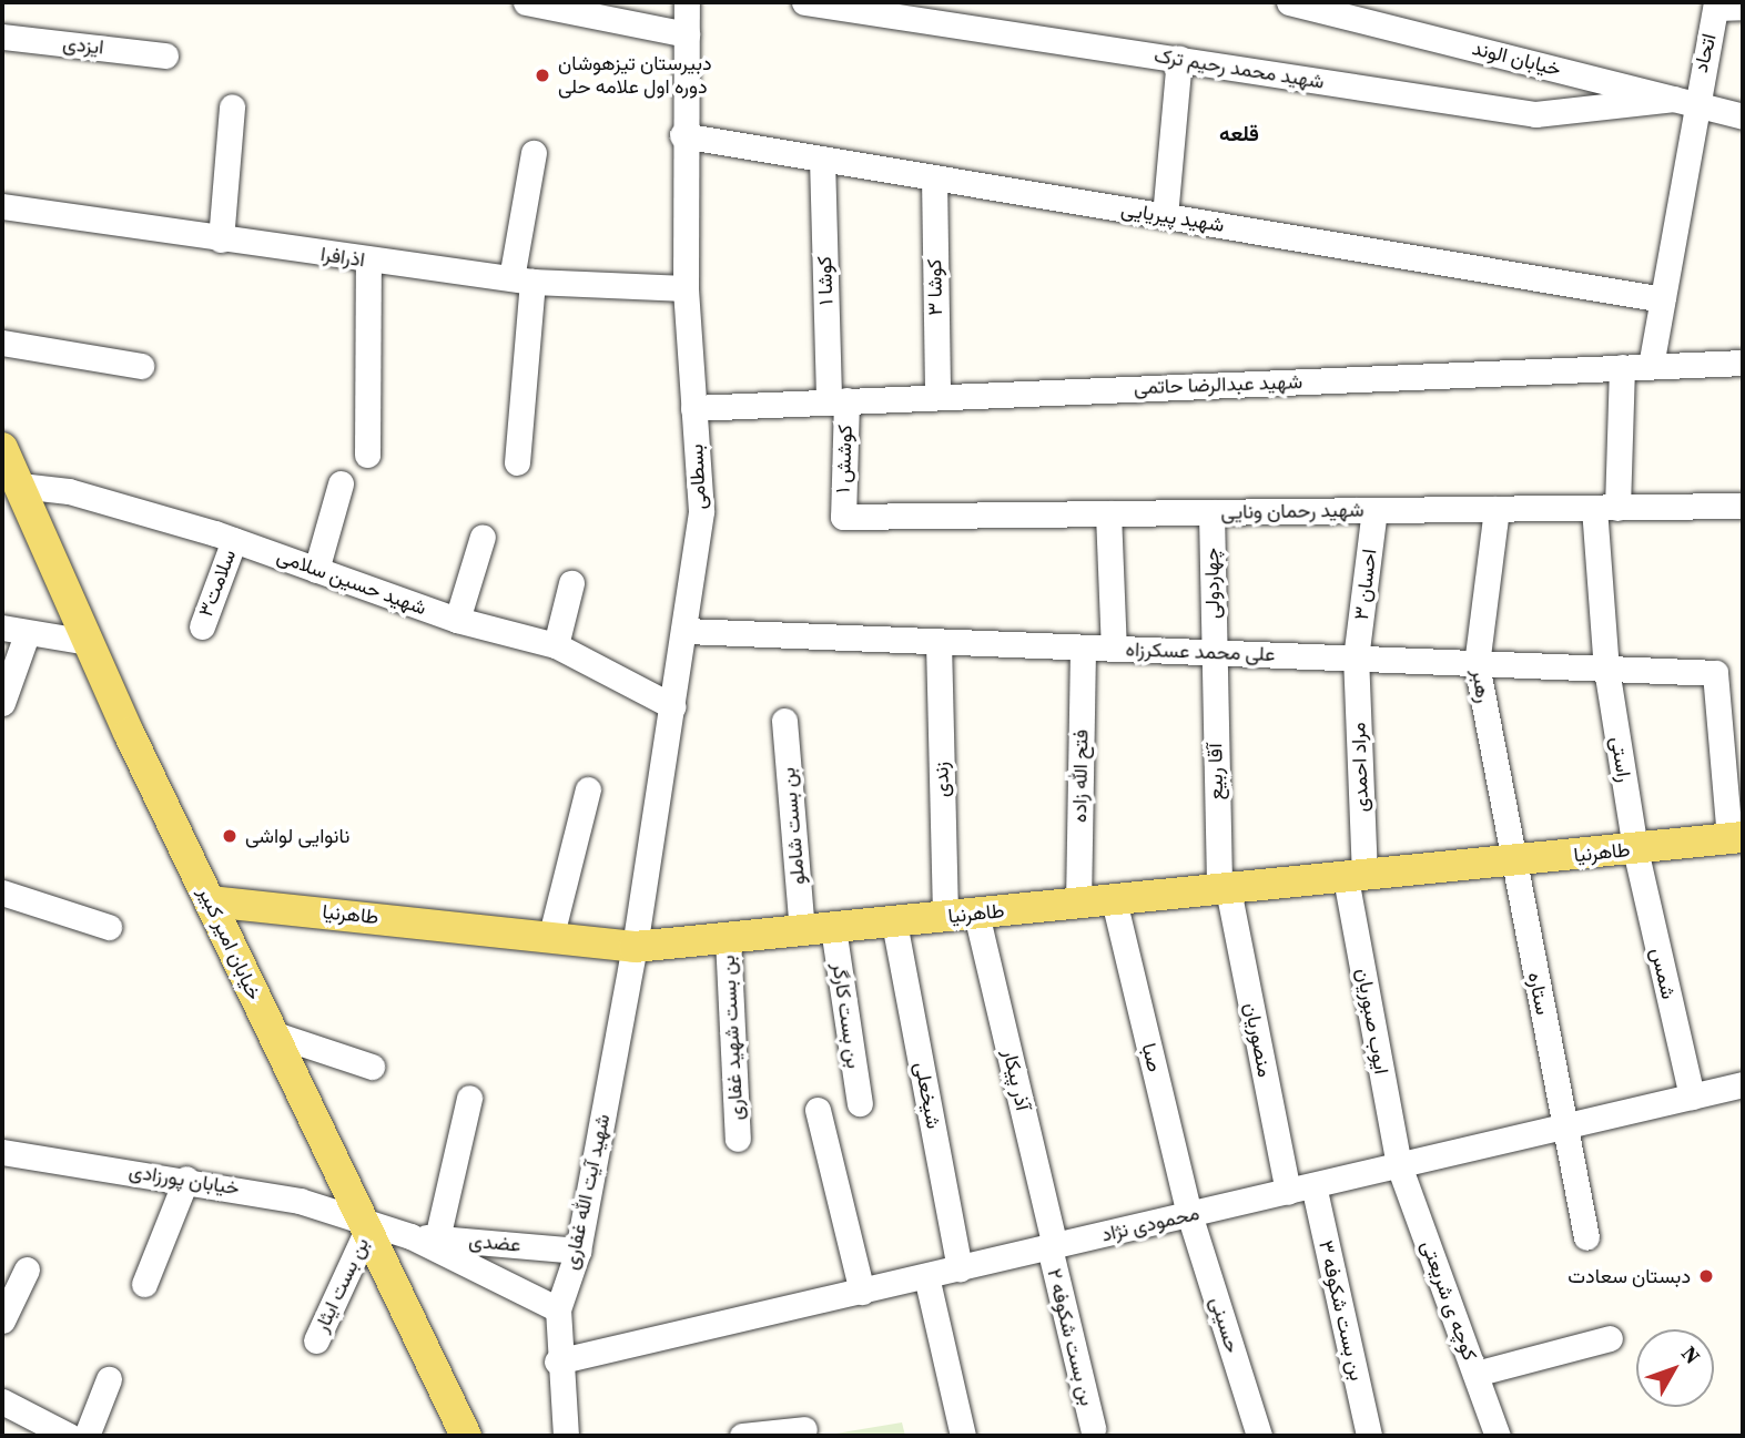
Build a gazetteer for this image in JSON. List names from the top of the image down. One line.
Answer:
{"streets":{"main road":["طاهرنیا","خیابان امیر کبیر"],"street":["ایزدی","اتحاد","خیابان الوند","شهید محمد رحیم ترک","شهید پیریایی","اذرافرا","کوشا ۱","کوشا ۳","شهید عبدالرضا حاتمی","کوشش ۱","بسطامی","شهید رحمان ونایی","شهید حسین سلامی","سلامت۳","چهاردولی","احسان ۳","علی محمد عسکرزاه","رهبر","راستی","مراد احمدی","آقا ربیع","فتح الله زاده","زندی","بن بست شاملو","شمس","ستاره","بن بست کارگر","ایوب صبوریان","بن بست شهید غفاری","منصوریان","صبا","آذر پیکار","شیخعلی","خیابان پورزادی","شهید آیت الله غفاری","محمودی نژاد","عضدی","بن بست ایثار","کوچه ی شریعتی","بن بست شکوفه ۳","حسینی","بن بست شکوفه ۲"]},"crossings":[["اتحاد","خیابان الوند"],["اتحاد","شهید محمد رحیم ترک"],["اتحاد","شهید پیریایی"],["اتحاد","شهید عبدالرضا حاتمی"],["خیابان الوند","شهید محمد رحیم ترک"],["شهید پیریایی","کوشا ۱"],["شهید پیریایی","کوشا ۳"],["شهید پیریایی","بسطامی"],["اذرافرا","بسطامی"],["کوشا ۱","شهید عبدالرضا حاتمی"],["کوشا ۱","کوشش ۱"],["کوشا ۳","شهید عبدالرضا حاتمی"],["شهید عبدالرضا حاتمی","کوشش ۱"],["شهید عبدالرضا حاتمی","بسطامی"],["شهید عبدالرضا حاتمی","راستی"],["کوشش ۱","شهید رحمان ونایی"],["بسطامی","شهید حسین سلامی"],["بسطامی","علی محمد عسکرزاه"],["بسطامی","طاهرنیا"],["بسطامی","شهید آیت الله غفاری"],["شهید رحمان ونایی","چهاردولی"],["شهید رحمان ونایی","احسان ۳"],["شهید رحمان ونایی","رهبر"],["شهید رحمان ونایی","راستی"],["شهید حسین سلامی","سلامت۳"],["شهید حسین سلامی","خیابان امیر کبیر"],["چهاردولی","علی محمد عسکرزاه"],["چهاردولی","آقا ربیع"],["احسان ۳","علی محمد عسکرزاه"],["احسان ۳","مراد احمدی"],["علی محمد عسکرزاه","رهبر"],["علی محمد عسکرزاه","راستی"],["علی محمد عسکرزاه","مراد احمدی"],["علی محمد عسکرزاه","آقا ربیع"],["علی محمد عسکرزاه","فتح الله زاده"],["علی محمد عسکرزاه","زندی"],["علی محمد عسکرزاه","طاهرنیا"],["رهبر","طاهرنیا"],["رهبر","ستاره"],["راستی","طاهرنیا"],["راستی","شمس"],["مراد احمدی","طاهرنیا"],["مراد احمدی","ایوب صبوریان"],["آقا ربیع","طاهرنیا"],["آقا ربیع","منصوریان"],["فتح الله زاده","طاهرنیا"],["زندی","طاهرنیا"],["بن بست شاملو","طاهرنیا"],["بن بست شاملو","بن بست کارگر"],["طاهرنیا","خیابان امیر کبیر"],["طاهرنیا","شمس"],["طاهرنیا","ستاره"],["طاهرنیا","بن بست کارگر"],["طاهرنیا","ایوب صبوریان"],["طاهرنیا","بن بست شهید غفاری"],["طاهرنیا","منصوریان"],["طاهرنیا","صبا"],["طاهرنیا","آذر پیکار"],["طاهرنیا","شیخعلی"],["طاهرنیا","شهید آیت الله غفاری"],["خیابان امیر کبیر","خیابان پورزادی"],["خیابان امیر کبیر","عضدی"],["خیابان امیر کبیر","بن بست ایثار"],["شمس","محمودی نژاد"],["ستاره","محمودی نژاد"],["ایوب صبوریان","محمودی نژاد"],["ایوب صبوریان","کوچه ی شریعتی"],["منصوریان","محمودی نژاد"],["صبا","محمودی نژاد"],["صبا","حسینی"],["آذر پیکار","محمودی نژاد"],["آذر پیکار","بن بست شکوفه ۲"],["شیخعلی","محمودی نژاد"],["خیابان پورزادی","عضدی"],["خیابان پورزادی","بن بست ایثار"],["شهید آیت الله غفاری","محمودی نژاد"],["شهید آیت الله غفاری","عضدی"],["محمودی نژاد","کوچه ی شریعتی"],["محمودی نژاد","بن بست شکوفه ۳"],["محمودی نژاد","حسینی"],["محمودی نژاد","بن بست شکوفه ۲"],["عضدی","بن بست ایثار"]],"districts":["قلعه"],"places":["دبیرستان تیزهوشان دوره اول علامه حلی","نانوایی لواشی","دبستان سعادت"],"north":"top right"}
